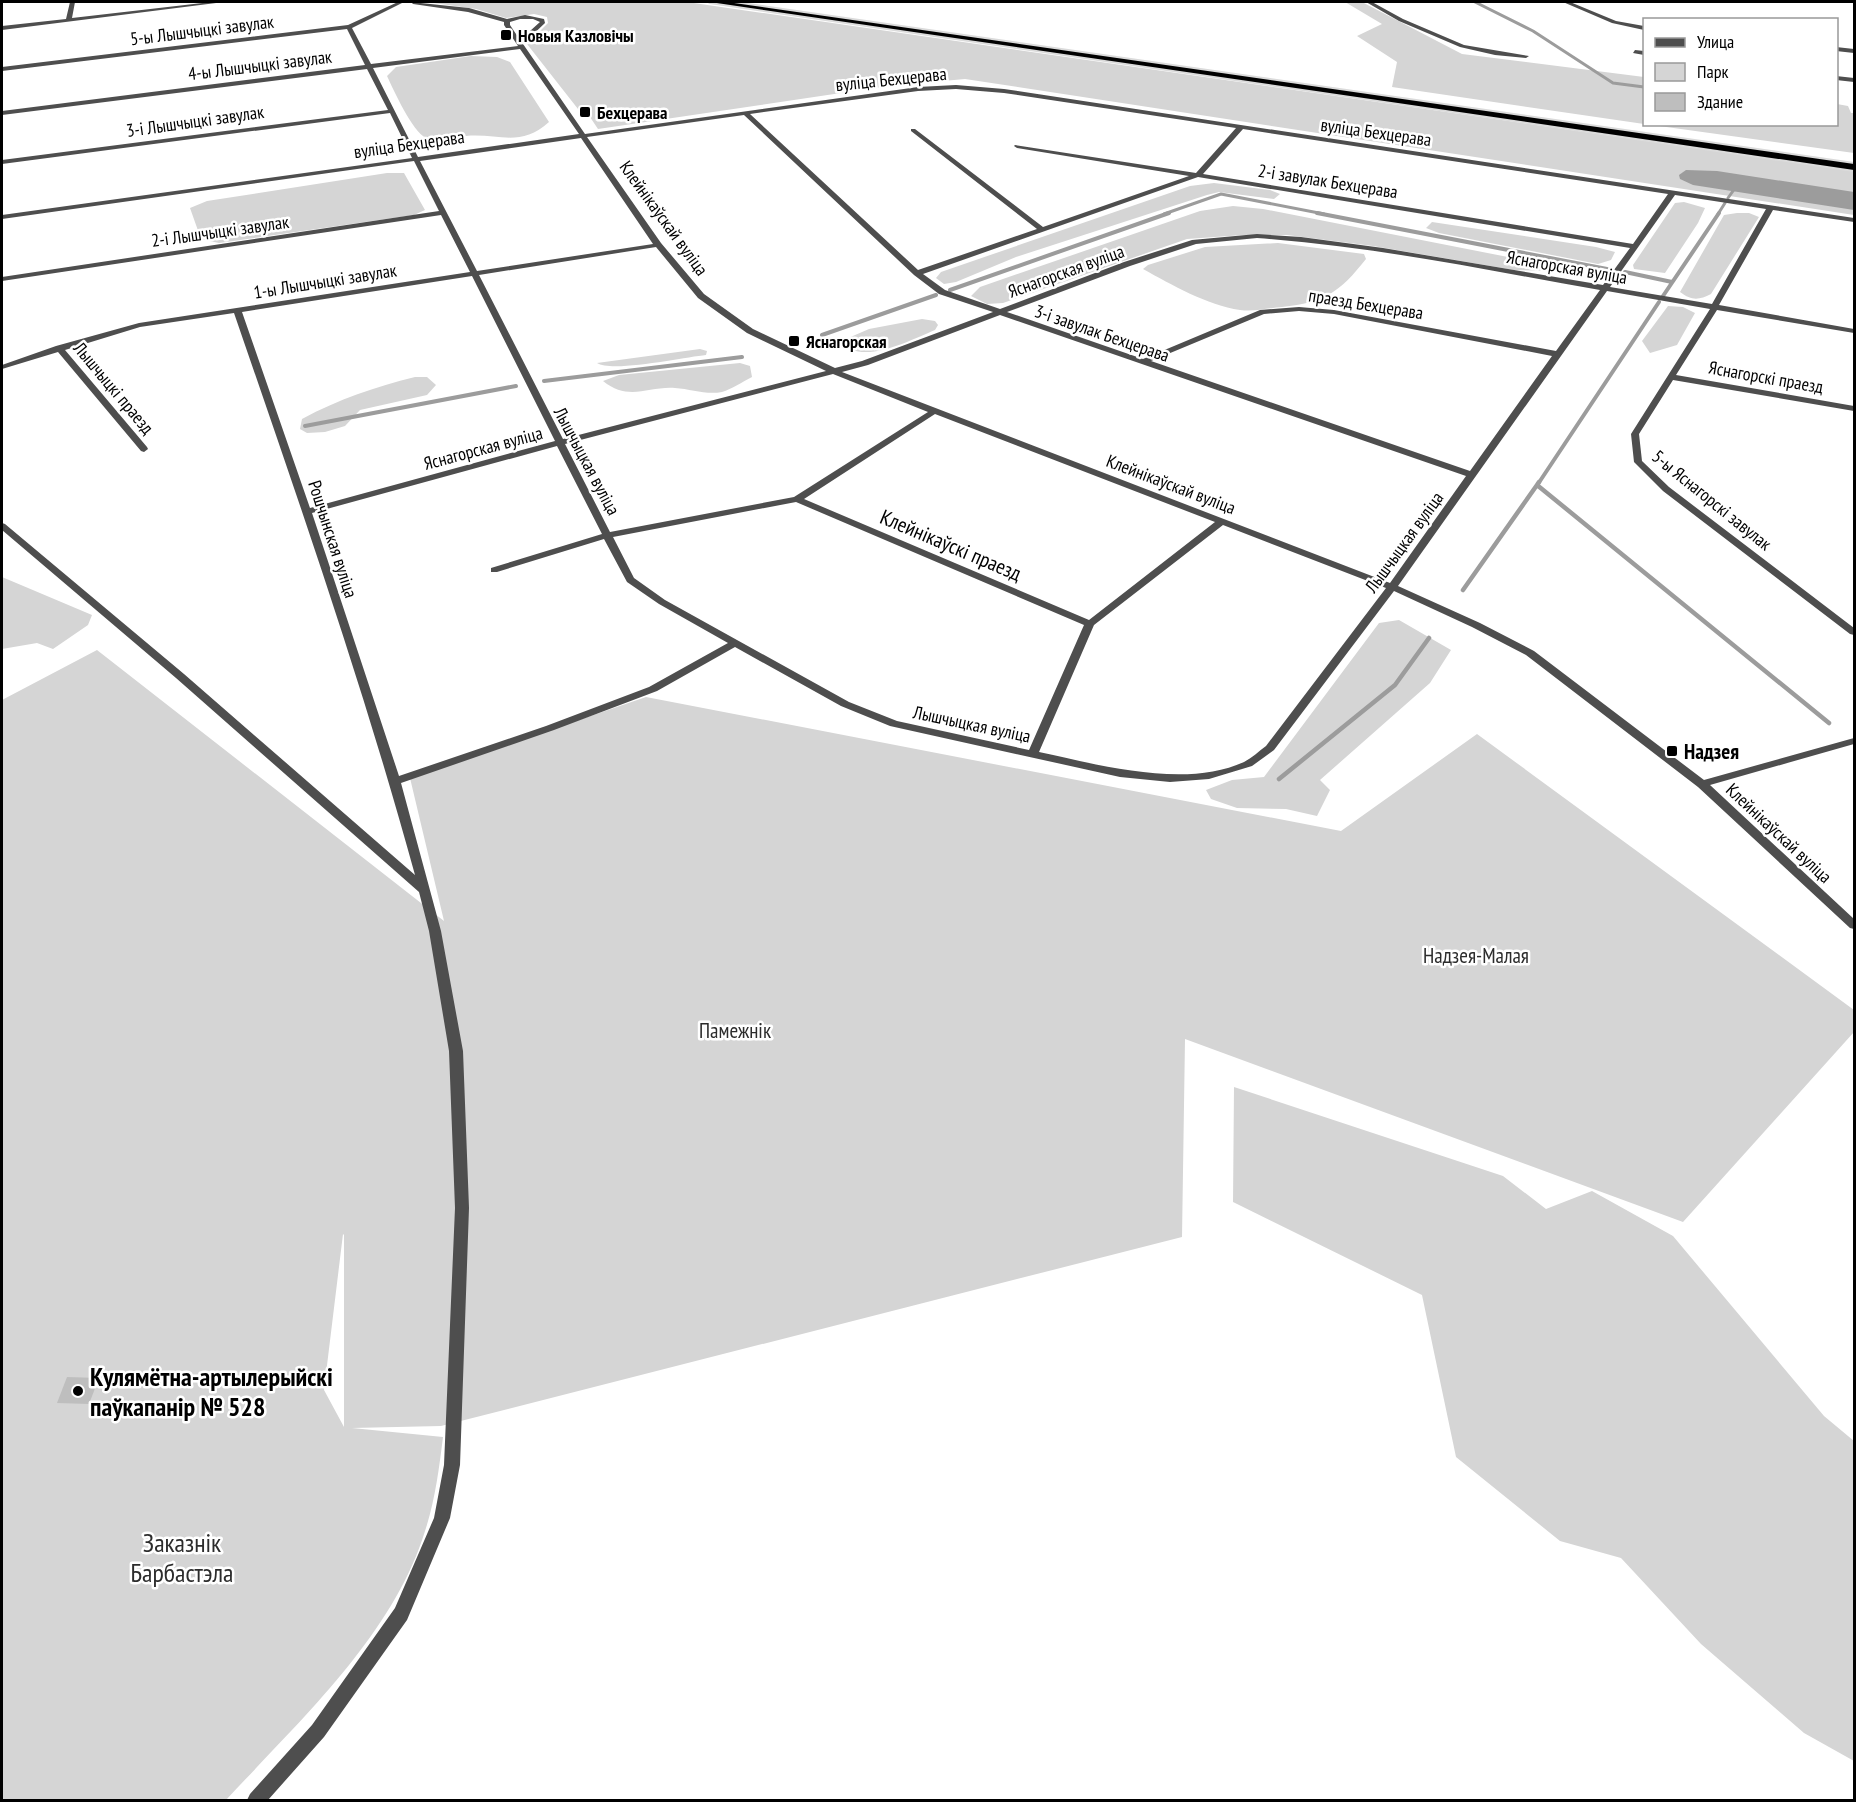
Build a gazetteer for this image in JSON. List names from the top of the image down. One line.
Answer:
{"streets":{"street":["5-ы Лышчыцкі завулак","4-ы Лышчыцкі завулак","вуліца Бехцерава","3-і Лышчыцкі завулак","2-і завулак Бехцерава","Клейнікаўскай вуліца","2-і Лышчыцкі завулак","Яснагорская вуліца","1-ы Лышчыцкі завулак","праезд Бехцерава","3-і завулак Бехцерава","Яснагорскі праезд","Лышчыцкі праезд","Лышчыцкая вуліца","5-ы Яснагорскі завулак","Рошчынская вуліца","Клейнікаўскі праезд"]},"crossings":[["5-ы Лышчыцкі завулак","Лышчыцкая вуліца"],["4-ы Лышчыцкі завулак","Клейнікаўскай вуліца"],["4-ы Лышчыцкі завулак","Лышчыцкая вуліца"],["вуліца Бехцерава","Клейнікаўскай вуліца"],["вуліца Бехцерава","3-і завулак Бехцерава"],["вуліца Бехцерава","Лышчыцкая вуліца"],["вуліца Бехцерава","5-ы Яснагорскі завулак"],["3-і Лышчыцкі завулак","Лышчыцкая вуліца"],["2-і завулак Бехцерава","Лышчыцкая вуліца"],["Клейнікаўскай вуліца","Яснагорская вуліца"],["Клейнікаўскай вуліца","1-ы Лышчыцкі завулак"],["Клейнікаўскай вуліца","Лышчыцкая вуліца"],["2-і Лышчыцкі завулак","Лышчыцкая вуліца"],["Яснагорская вуліца","3-і завулак Бехцерава"],["Яснагорская вуліца","Лышчыцкая вуліца"],["Яснагорская вуліца","5-ы Яснагорскі завулак"],["Яснагорская вуліца","Рошчынская вуліца"],["1-ы Лышчыцкі завулак","Лышчыцкі праезд"],["1-ы Лышчыцкі завулак","Лышчыцкая вуліца"],["1-ы Лышчыцкі завулак","Рошчынская вуліца"],["праезд Бехцерава","3-і завулак Бехцерава"],["праезд Бехцерава","Лышчыцкая вуліца"],["3-і завулак Бехцерава","Лышчыцкая вуліца"],["Яснагорскі праезд","5-ы Яснагорскі завулак"]],"parks":["Надзея-Малая","Памежнік","Заказнік Барбастэла"],"places":{"transit":["Новыя Казловічы","Бехцерава","Яснагорская","Надзея"],"other":["Кулямётна-артылерыйскі паўкапанір № 528"]},"legend":["Улица","Парк","Здание"]}
